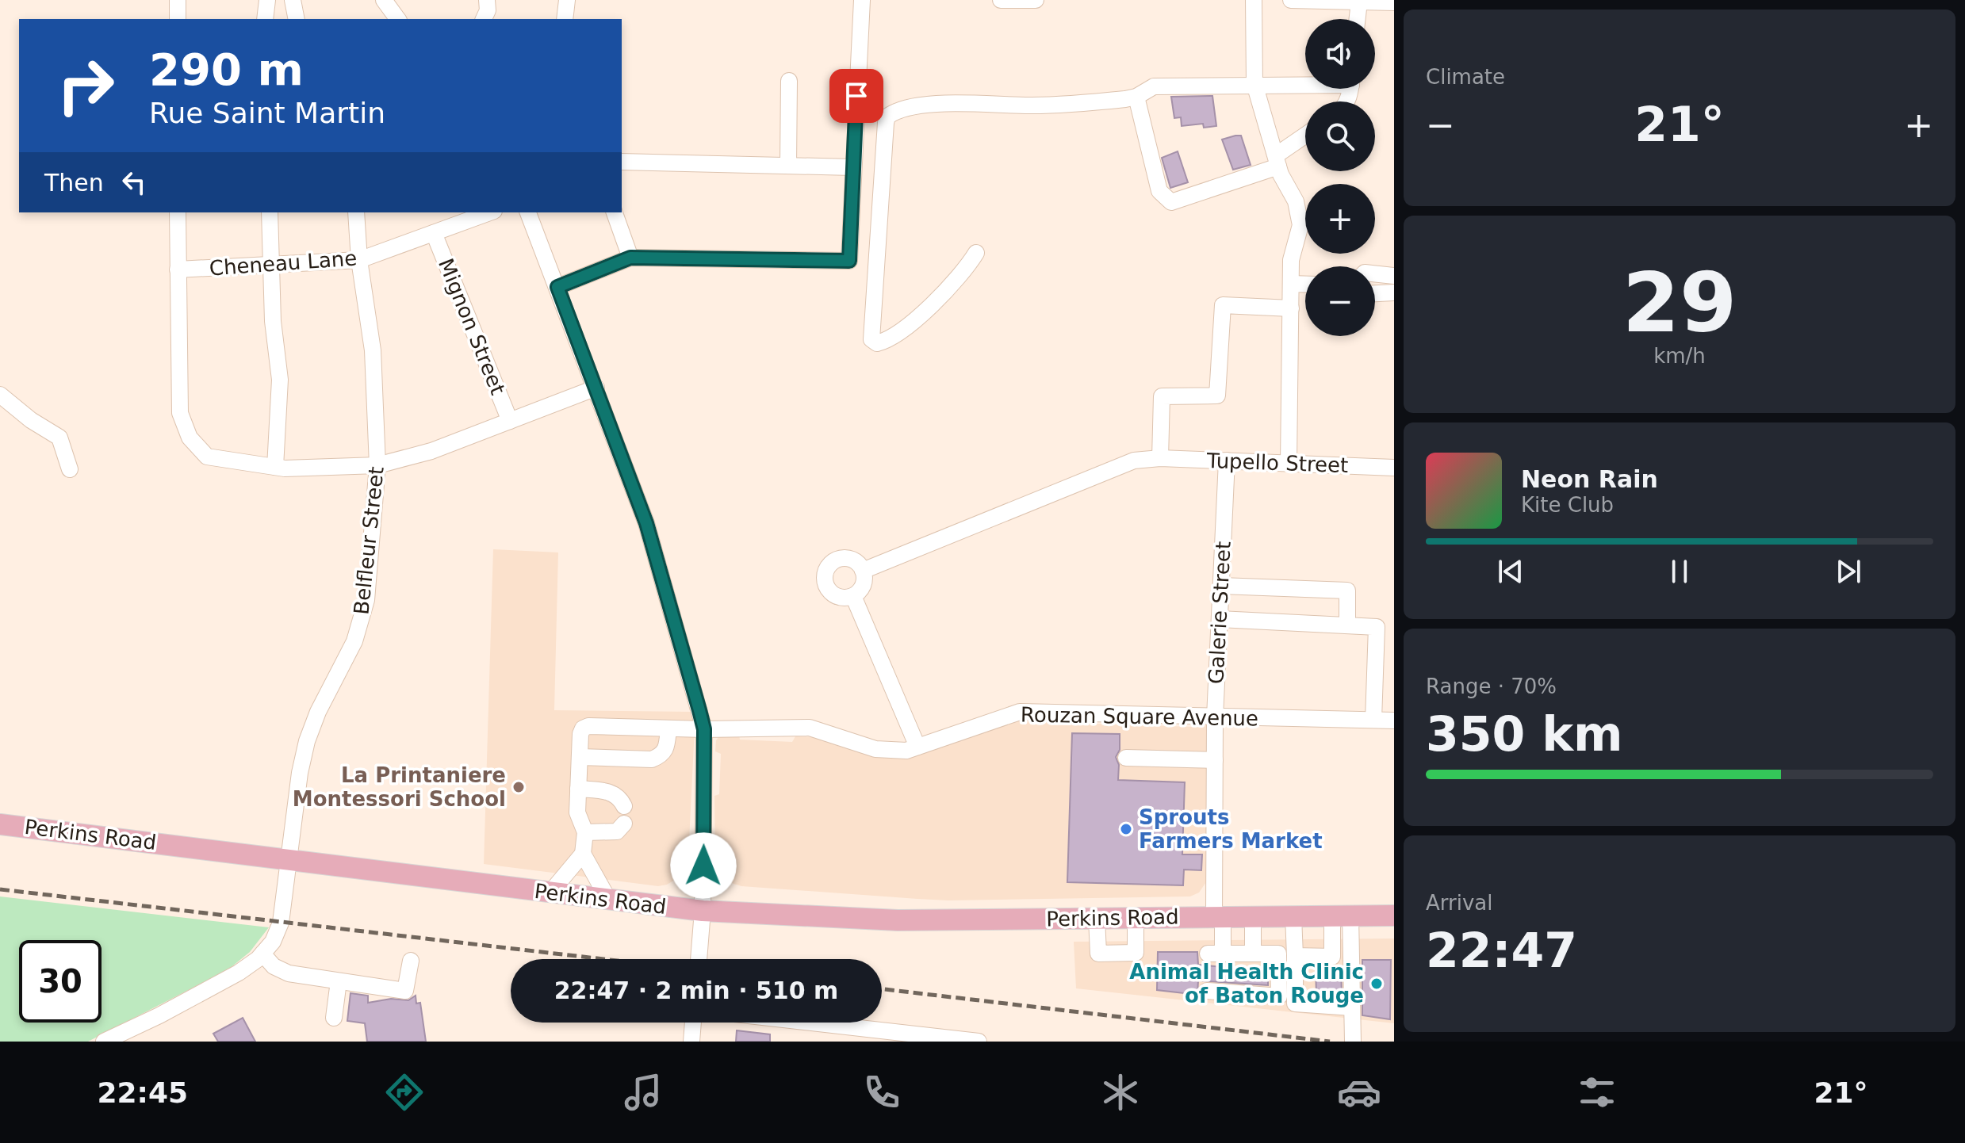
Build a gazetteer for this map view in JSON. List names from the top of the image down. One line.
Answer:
{"streets":{"main road":["Perkins Road"],"street":["Cheneau Lane","Mignon Street","Tupello Street","Belfleur Street","Galerie Street","Rouzan Square Avenue"]},"crossings":[["Cheneau Lane","Mignon Street"],["Cheneau Lane","Belfleur Street"],["Tupello Street","Galerie Street"],["Belfleur Street","Perkins Road"],["Galerie Street","Rouzan Square Avenue"],["Galerie Street","Perkins Road"]],"places":["La Printaniere Montessori School","Sprouts Farmers Market","Animal Health Clinic of Baton Rouge"],"page":{"tile":["Climate",["29","km/h"],["Range · 70%","350 km"],["Arrival","22:47"]],"map_buttons":["+","−"],"turn":["290 m","Rue Saint Martin"],"heat":["−","21°","+"],"then":"Then","song":["Neon Rain","Kite Club"],"limit":"30","trip":"22:47 · 2 min · 510 m","tabs":["22:45","21°"]}}
